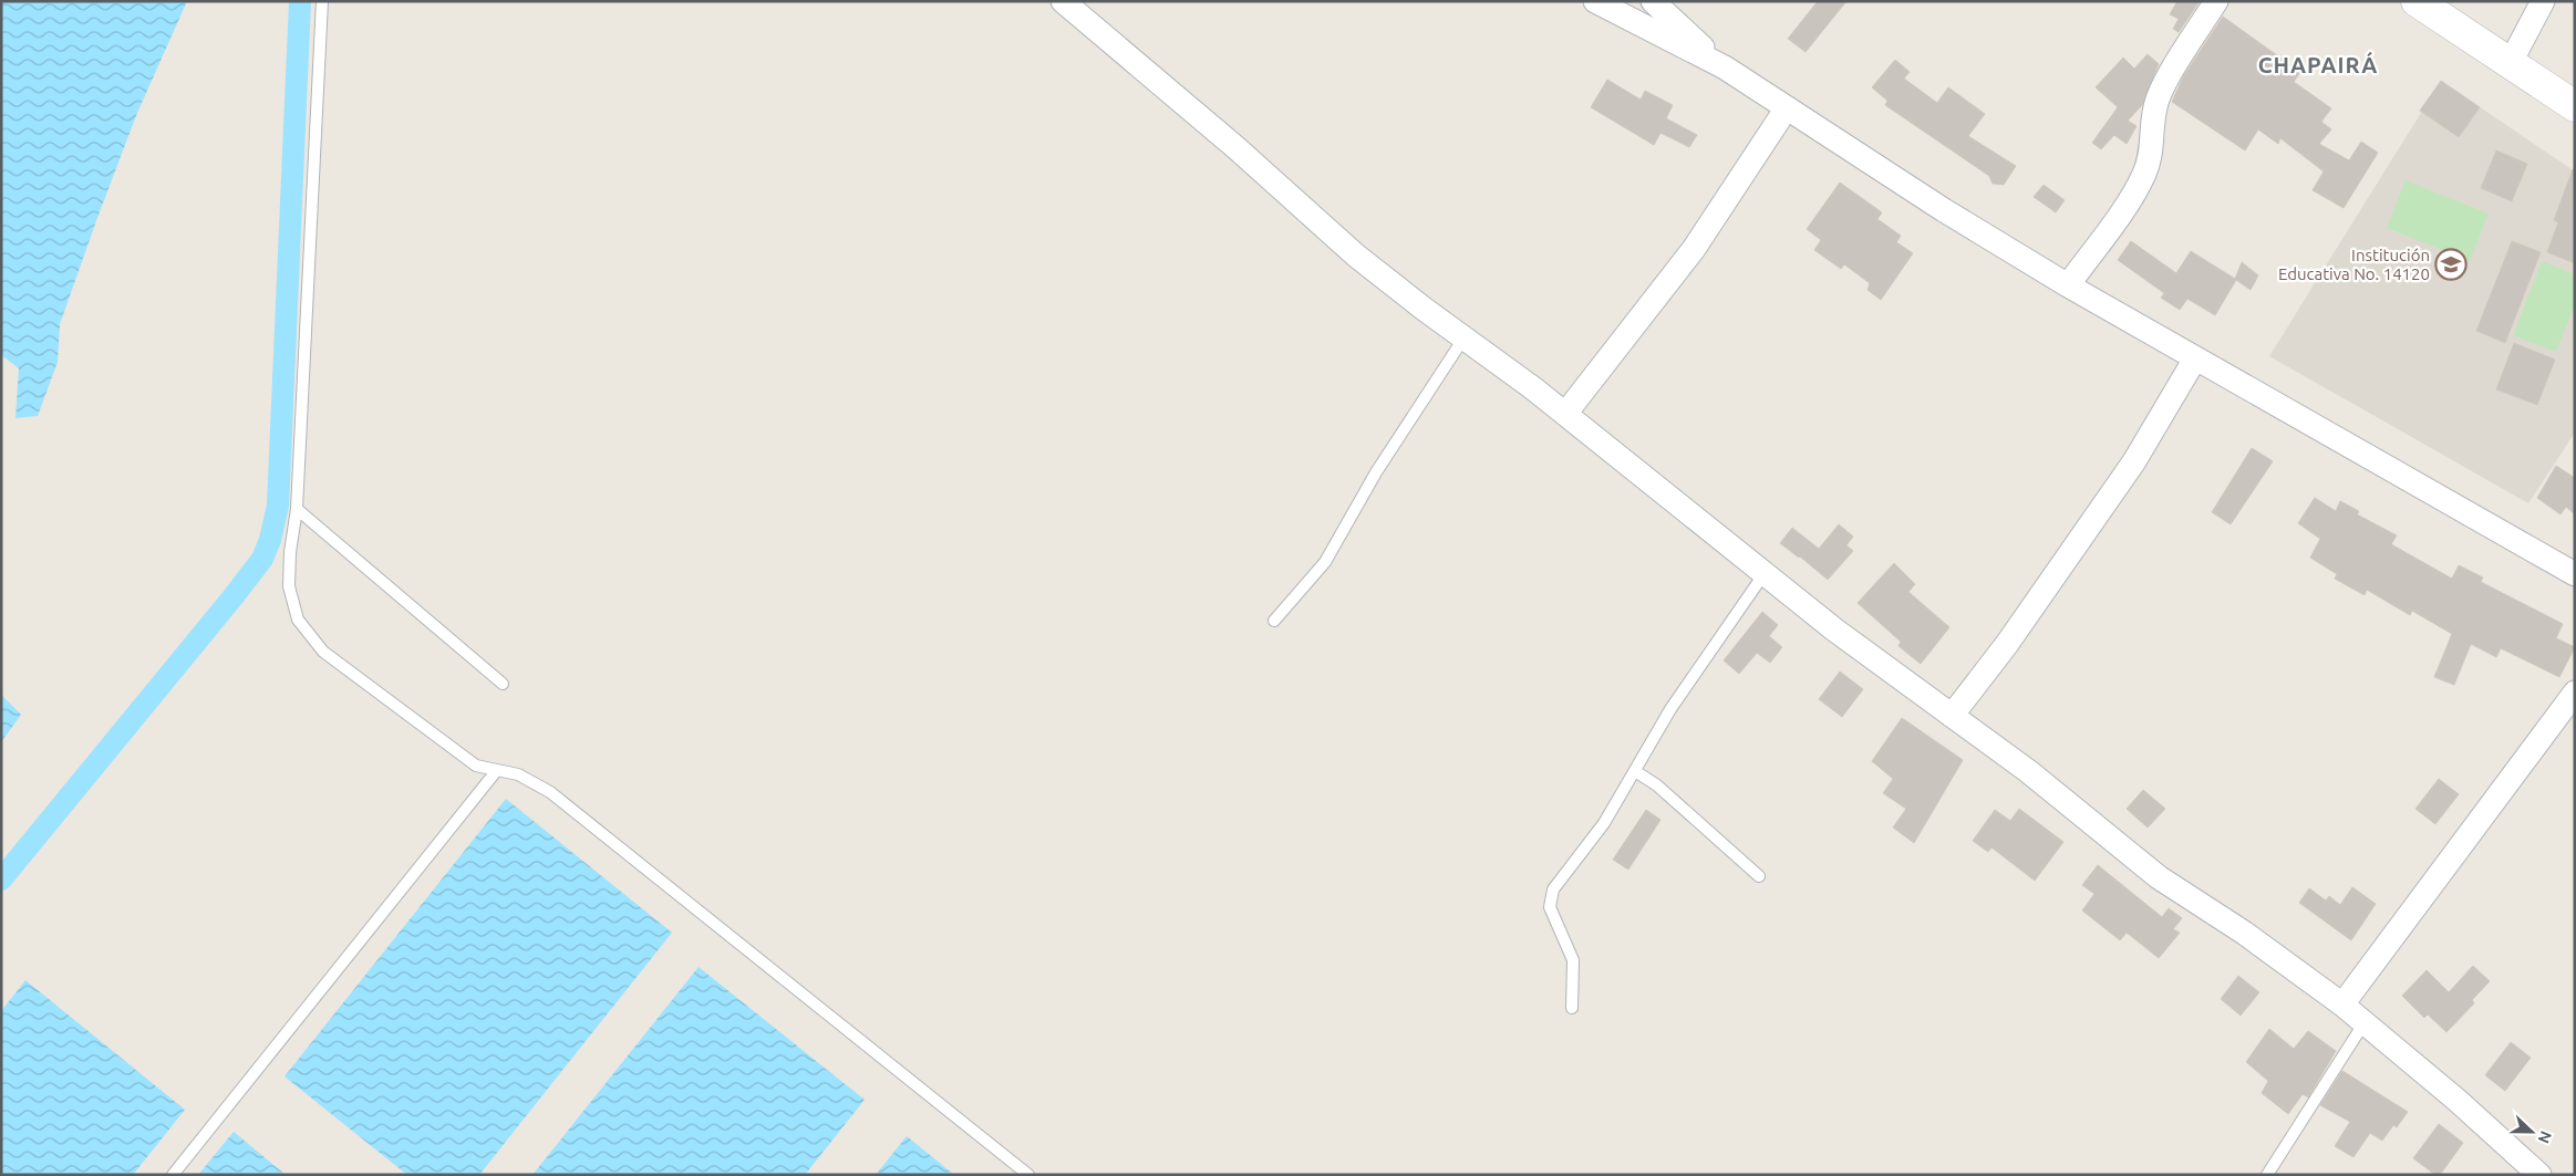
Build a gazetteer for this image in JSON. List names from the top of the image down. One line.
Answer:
{"districts":["CHAPAIRÁ"],"places":{"school or university":["Institución Educativa No. 14120"]},"north":"right"}
